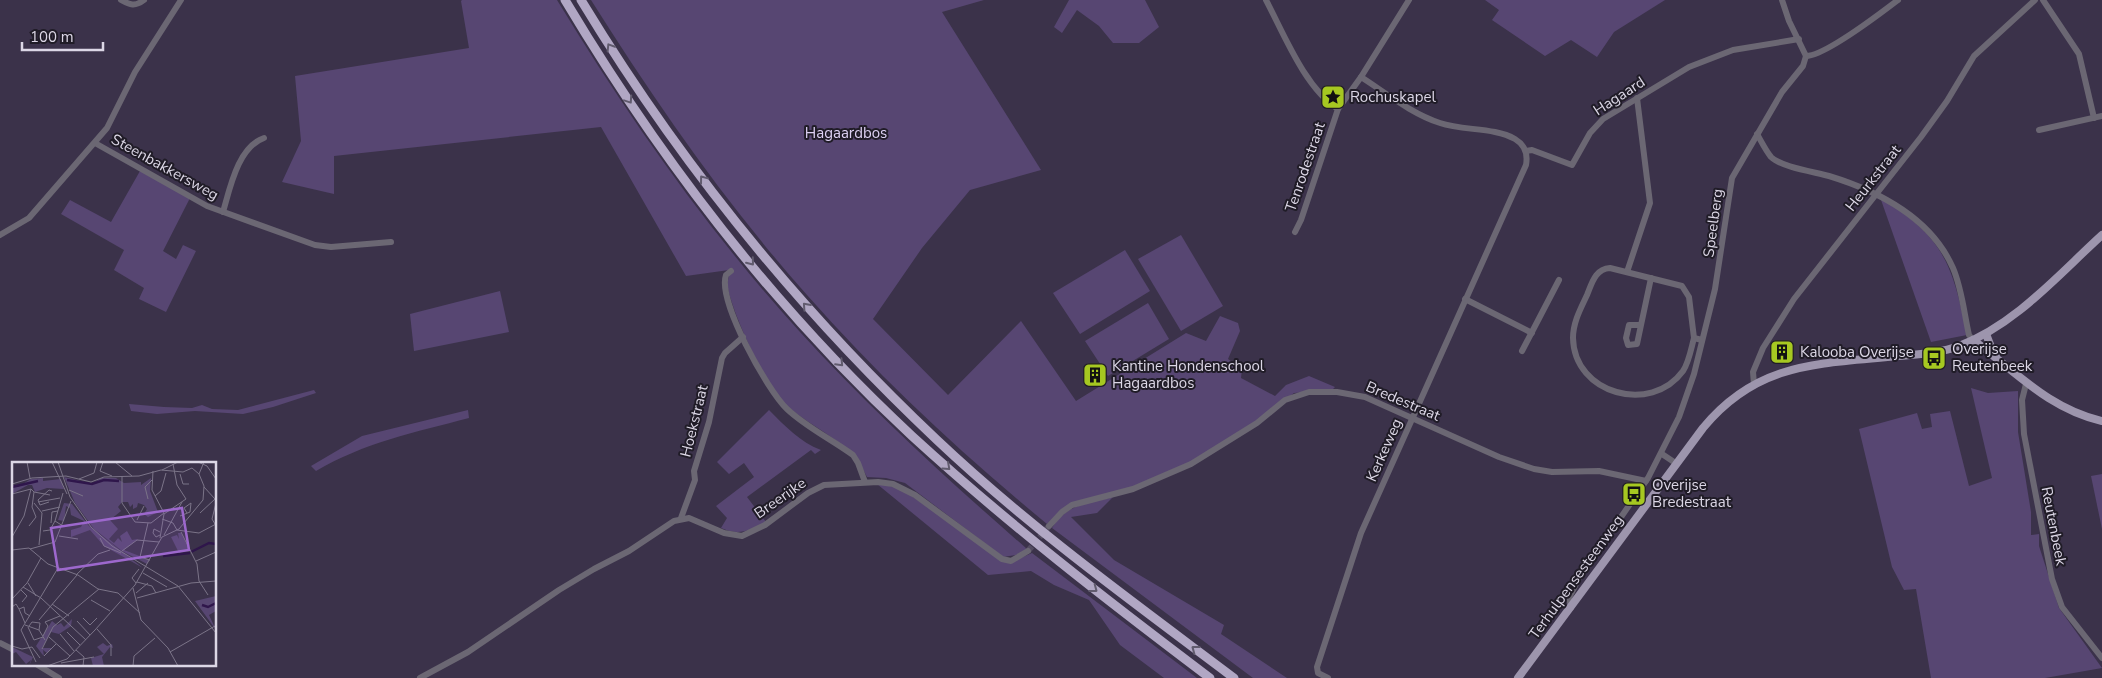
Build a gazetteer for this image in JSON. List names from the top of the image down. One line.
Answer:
{"streets":{"main road":["Terhulpensesteenweg"],"street":["Hagaard","Steenbakkersweg","Tenrodestraat","Heurkstraat","Speelberg","Bredestraat","Hoekstraat","Kerkeweg","Breerijke","Reutenbeek"]},"crossings":[["Hagaard","Kerkeweg"],["Heurkstraat","Terhulpensesteenweg"],["Speelberg","Bredestraat"],["Speelberg","Terhulpensesteenweg"],["Bredestraat","Kerkeweg"],["Hoekstraat","Breerijke"]],"parks":["Hagaardbos"],"places":{"place":["Rochuskapel"],"building":["Kalooba Overijse","Kantine Hondenschool Hagaardbos"],"bus stop":["Overijse Reutenbeek","Overijse Bredestraat"]},"scale_bar":"100 m"}
